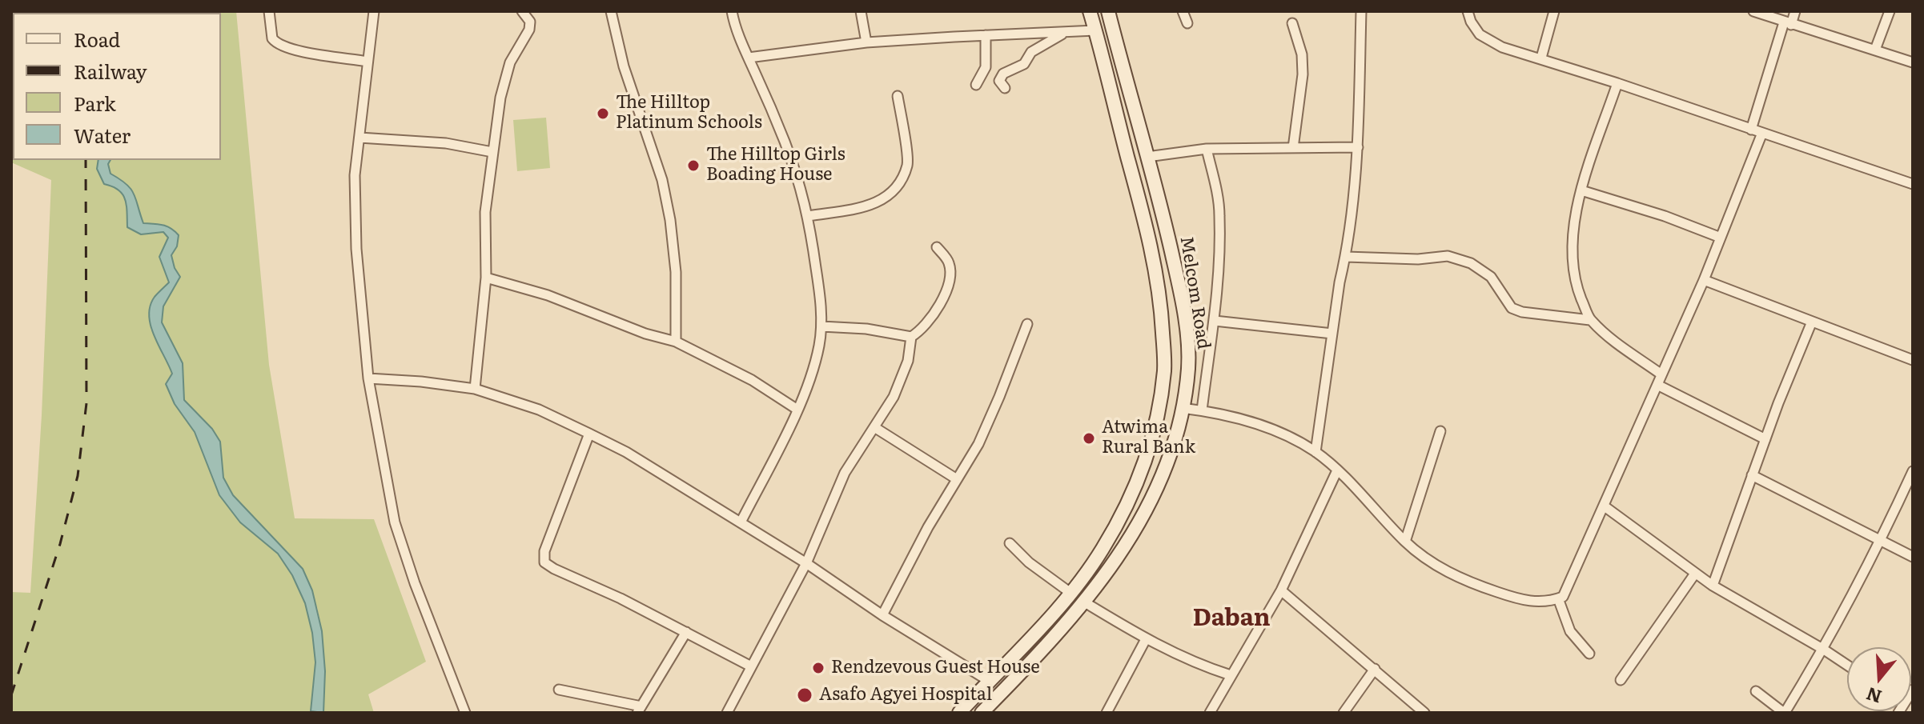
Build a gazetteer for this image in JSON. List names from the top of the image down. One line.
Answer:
{"streets":{"main road":["Melcom Road"]},"districts":["Daban"],"places":["The Hilltop Platinum Schools","The Hilltop Girls Boading House","Atwima Rural Bank","Rendzevous Guest House","Asafo Agyei Hospital"],"legend":["Road","Railway","Park","Water"],"north":"bottom"}
